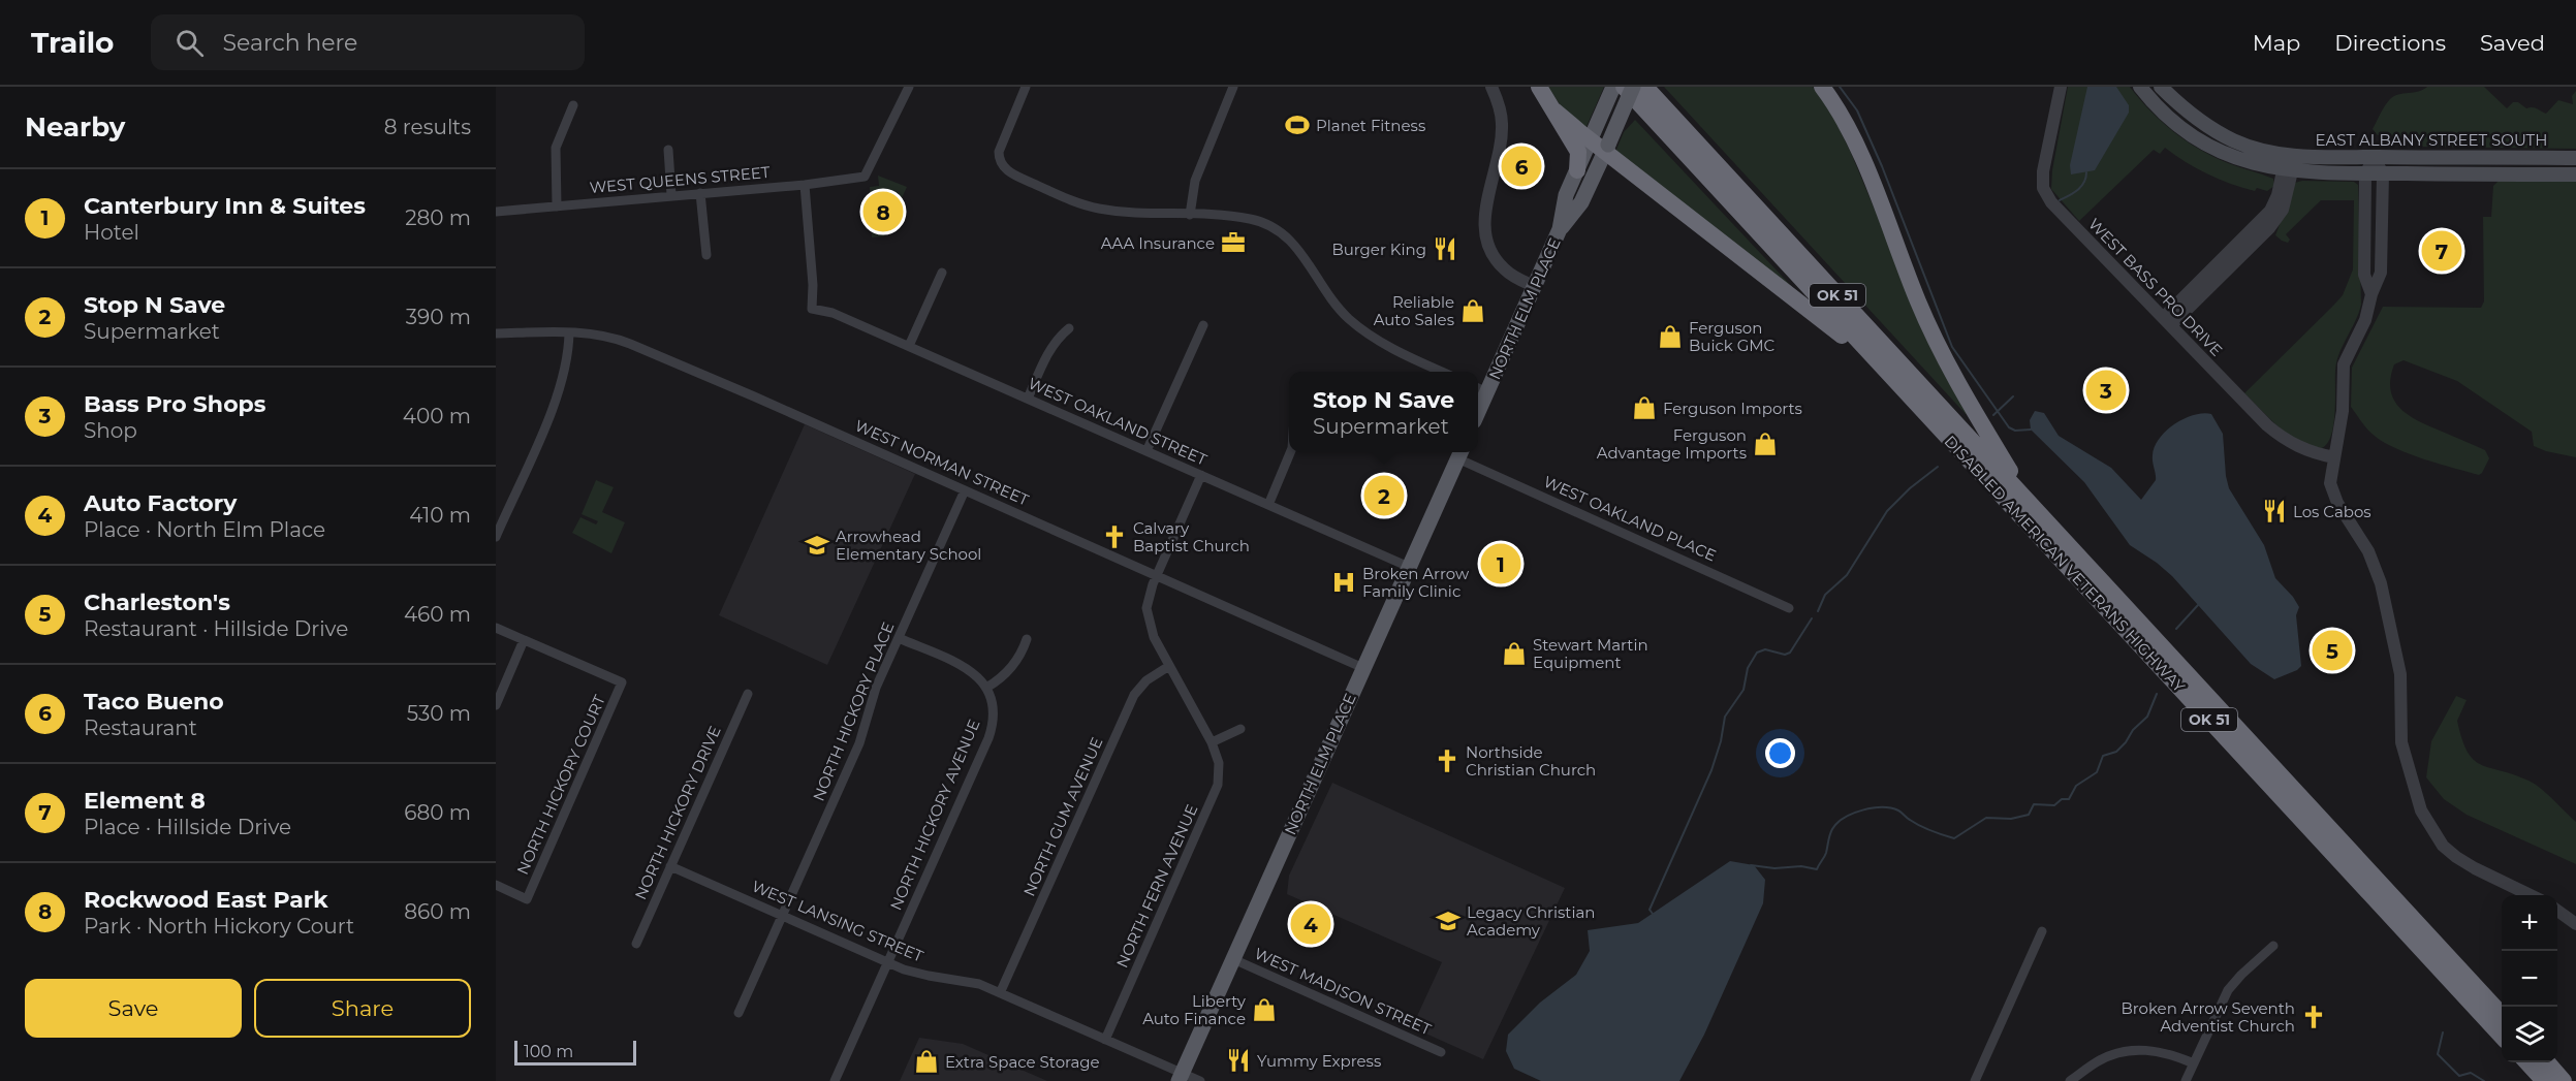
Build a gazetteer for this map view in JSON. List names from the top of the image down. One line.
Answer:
{"streets":{"highway":["OK 51","DISABLED AMERICAN VETERANS HIGHWAY"],"main road":["EAST ALBANY STREET SOUTH","NORTH ELM PLACE"],"street":["WEST QUEENS STREET","WEST BASS PRO DRIVE","WEST OAKLAND STREET","WEST NORMAN STREET","WEST OAKLAND PLACE","NORTH HICKORY PLACE","NORTH HICKORY COURT","NORTH HICKORY DRIVE","NORTH HICKORY AVENUE","NORTH GUM AVENUE","NORTH FERN AVENUE","WEST LANSING STREET","WEST MADISON STREET"]},"crossings":[["WEST QUEENS STREET","WEST OAKLAND STREET"],["NORTH ELM PLACE","WEST OAKLAND STREET"],["NORTH ELM PLACE","WEST NORMAN STREET"],["NORTH ELM PLACE","WEST OAKLAND PLACE"],["NORTH ELM PLACE","WEST LANSING STREET"],["NORTH ELM PLACE","WEST MADISON STREET"],["WEST OAKLAND STREET","NORTH FERN AVENUE"],["WEST NORMAN STREET","NORTH HICKORY PLACE"],["WEST NORMAN STREET","NORTH FERN AVENUE"],["NORTH HICKORY PLACE","WEST LANSING STREET"],["NORTH HICKORY DRIVE","WEST LANSING STREET"],["NORTH HICKORY AVENUE","WEST LANSING STREET"],["NORTH GUM AVENUE","NORTH FERN AVENUE"],["NORTH GUM AVENUE","WEST LANSING STREET"],["NORTH FERN AVENUE","WEST LANSING STREET"]],"places":{"sports":["Planet Fitness"],"office":["AAA Insurance"],"restaurant":["Burger King","Los Cabos","Yummy Express"],"shop":["Reliable Auto Sales","Ferguson Buick GMC","Ferguson Imports","Ferguson Advantage Imports","Stewart Martin Equipment","Liberty Auto Finance","Extra Space Storage"],"church":["Calvary Baptist Church","Northside Christian Church","Broken Arrow Seventh Adventist Church"],"school or university":["Arrowhead Elementary School","Legacy Christian Academy"],"hospital":["Broken Arrow Family Clinic"]},"scale_bar":"100 m","page":{"header":"Trailo","search":"Search here","nav":["Map","Directions","Saved"],"heading":["Nearby","8 results"],"pins":["6","8","7","3","2","1","5","4"],"list":[{"mark":"1","name":"Canterbury Inn & Suites","note":"Hotel","value":"280 m"},{"mark":"2","name":"Stop N Save","note":"Supermarket","value":"390 m"},{"mark":"3","name":"Bass Pro Shops","note":"Shop","value":"400 m"},{"mark":"4","name":"Auto Factory","note":"Place · North Elm Place","value":"410 m"},{"mark":"5","name":"Charleston's","note":"Restaurant · Hillside Drive","value":"460 m"},{"mark":"6","name":"Taco Bueno","note":"Restaurant","value":"530 m"},{"mark":"7","name":"Element 8","note":"Place · Hillside Drive","value":"680 m"},{"mark":"8","name":"Rockwood East Park","note":"Park · North Hickory Court","value":"860 m"}],"popup":["Stop N Save","Supermarket"],"map_buttons":["+","−"],"buttons":["Save","Share"],"scale":"100 m"}}
